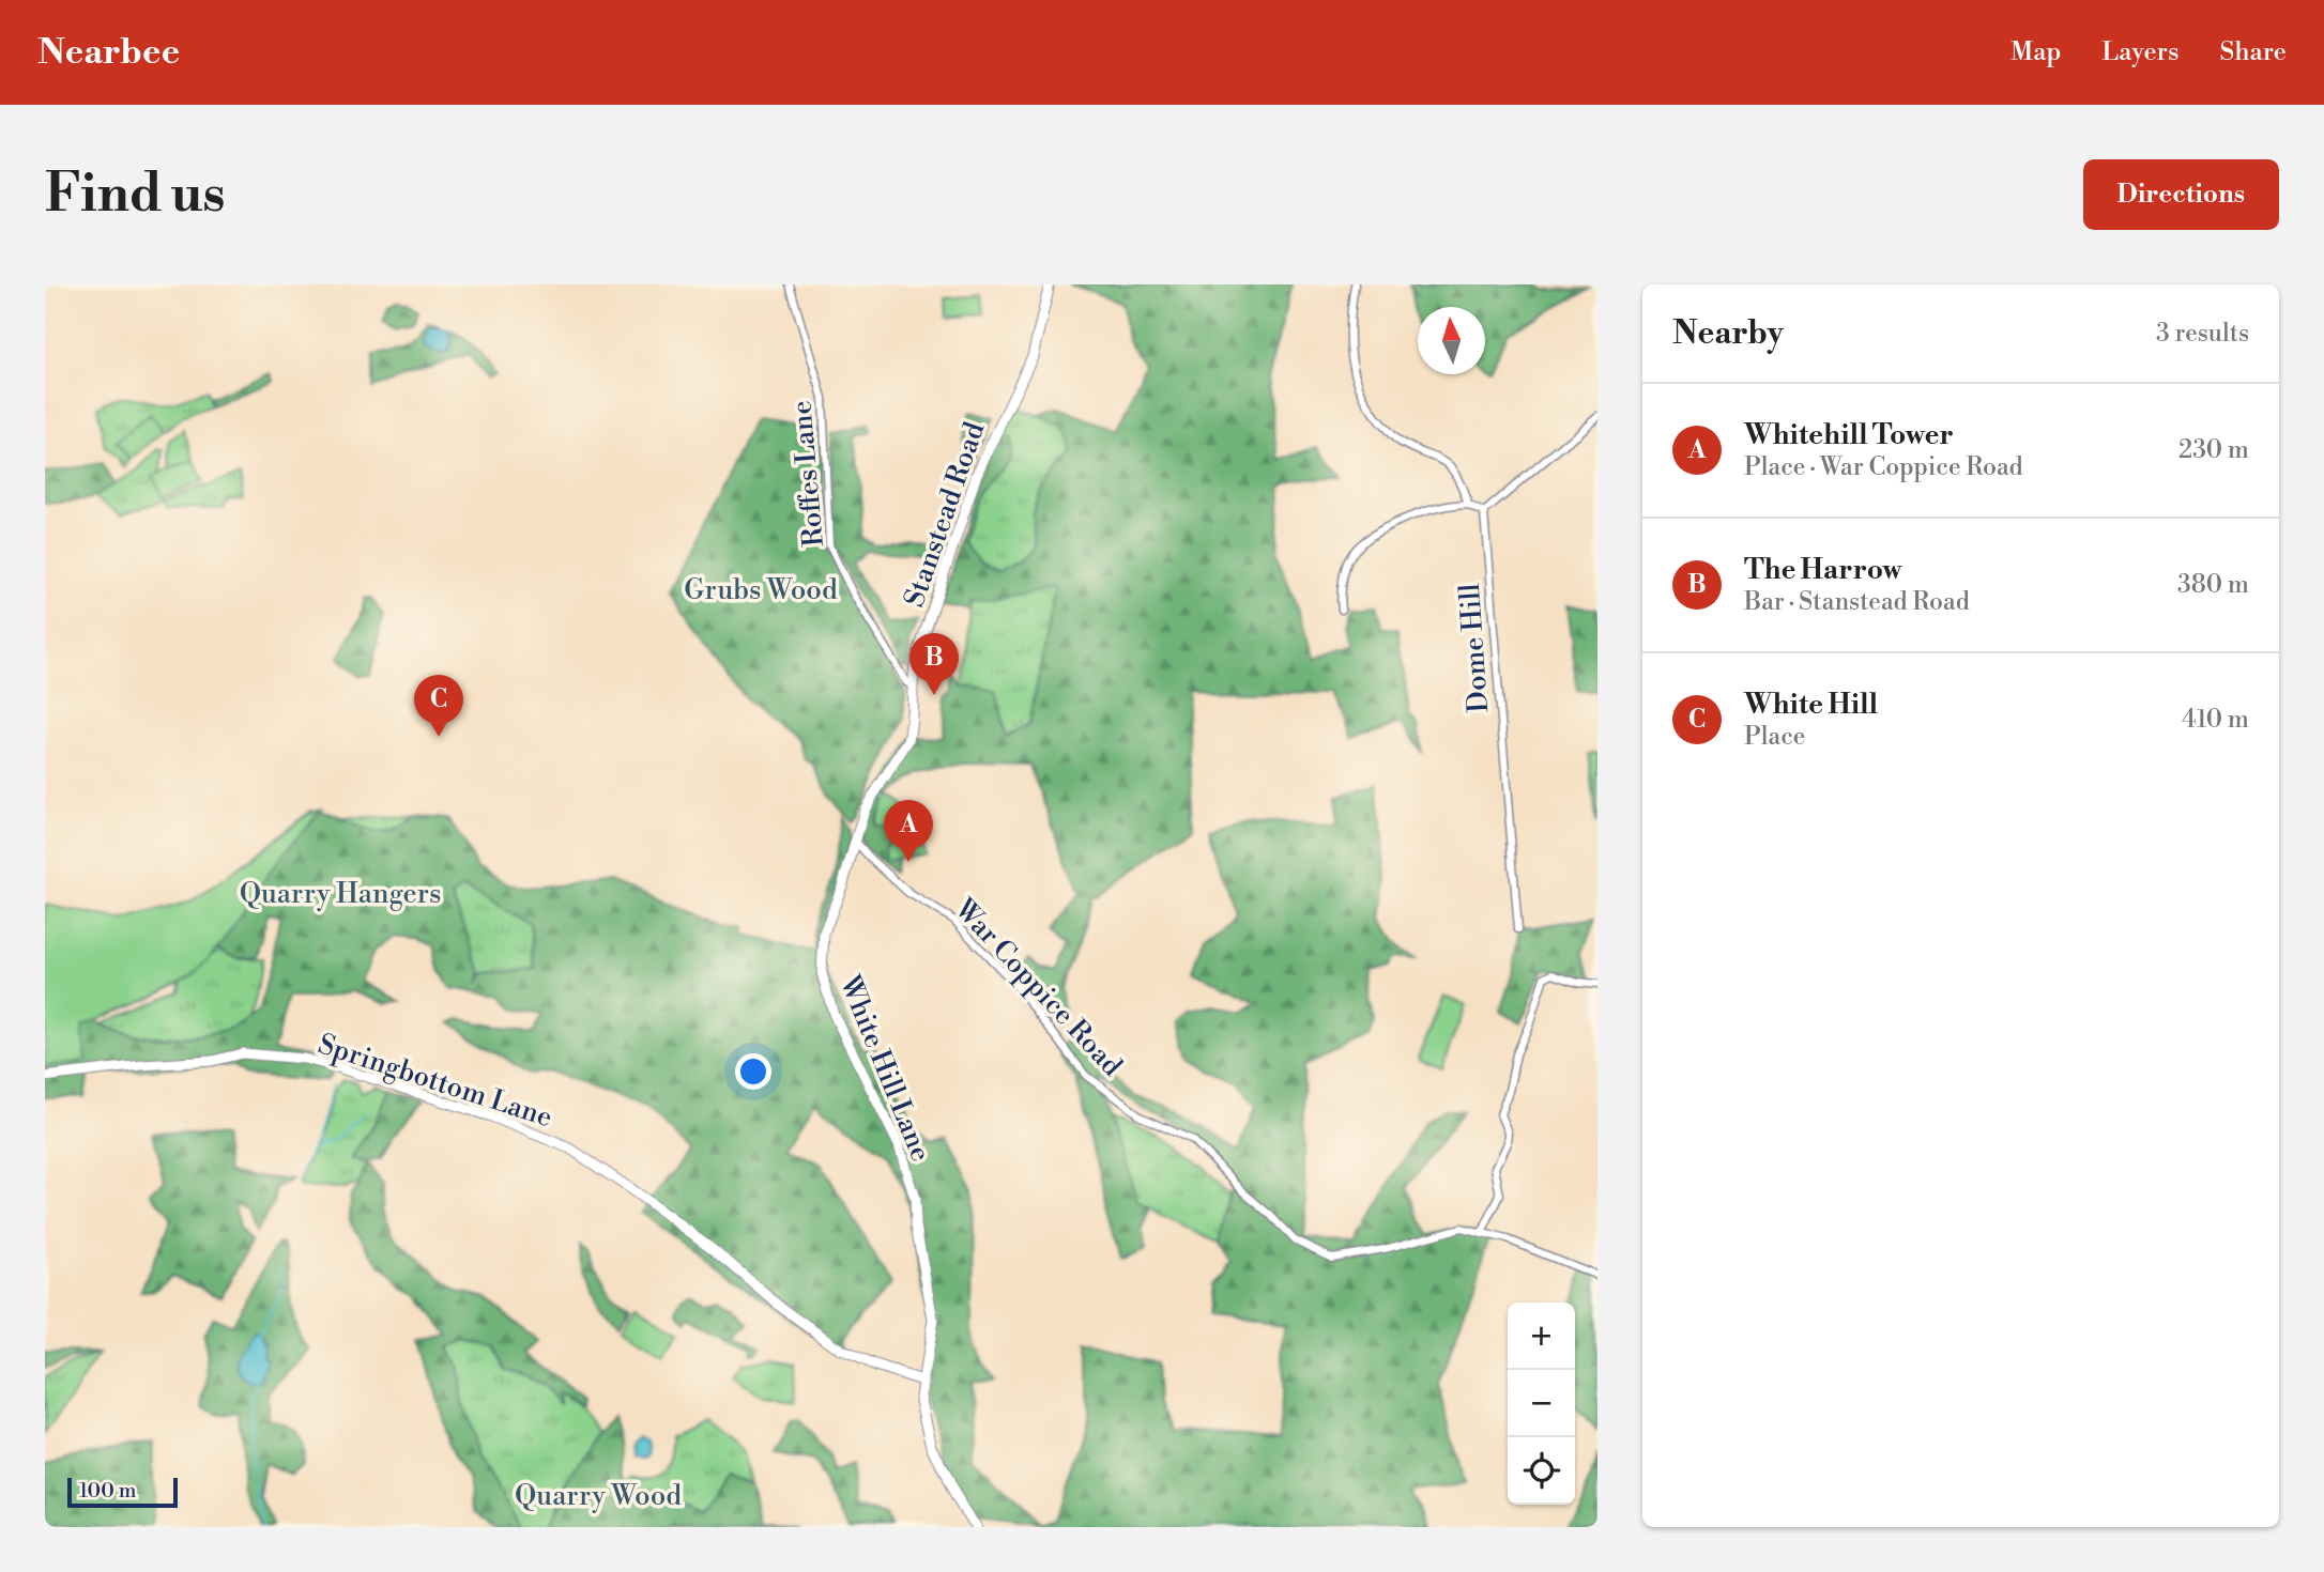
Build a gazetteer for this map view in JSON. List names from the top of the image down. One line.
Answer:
{"streets":{"street":["Roffes Lane","Stanstead Road","Dome Hill","War Coppice Road","White Hill Lane","Springbottom Lane"]},"crossings":[["Roffes Lane","Stanstead Road"],["Stanstead Road","War Coppice Road"],["Stanstead Road","White Hill Lane"],["War Coppice Road","White Hill Lane"],["White Hill Lane","Springbottom Lane"]],"parks":["Grubs Wood","Quarry Hangers","Quarry Wood"],"scale_bar":"100 m","north":"top","page":{"header":"Nearbee","nav":["Map","Layers","Share"],"buttons":"Directions","title":"Find us","heading":["Nearby","3 results"],"list":[{"mark":"A","name":"Whitehill Tower","note":"Place · War Coppice Road","value":"230 m"},{"mark":"B","name":"The Harrow","note":"Bar · Stanstead Road","value":"380 m"},{"mark":"C","name":"White Hill","note":"Place","value":"410 m"}],"pins":["B","C","A"],"map_buttons":["+","−"],"scale":"100 m"}}
